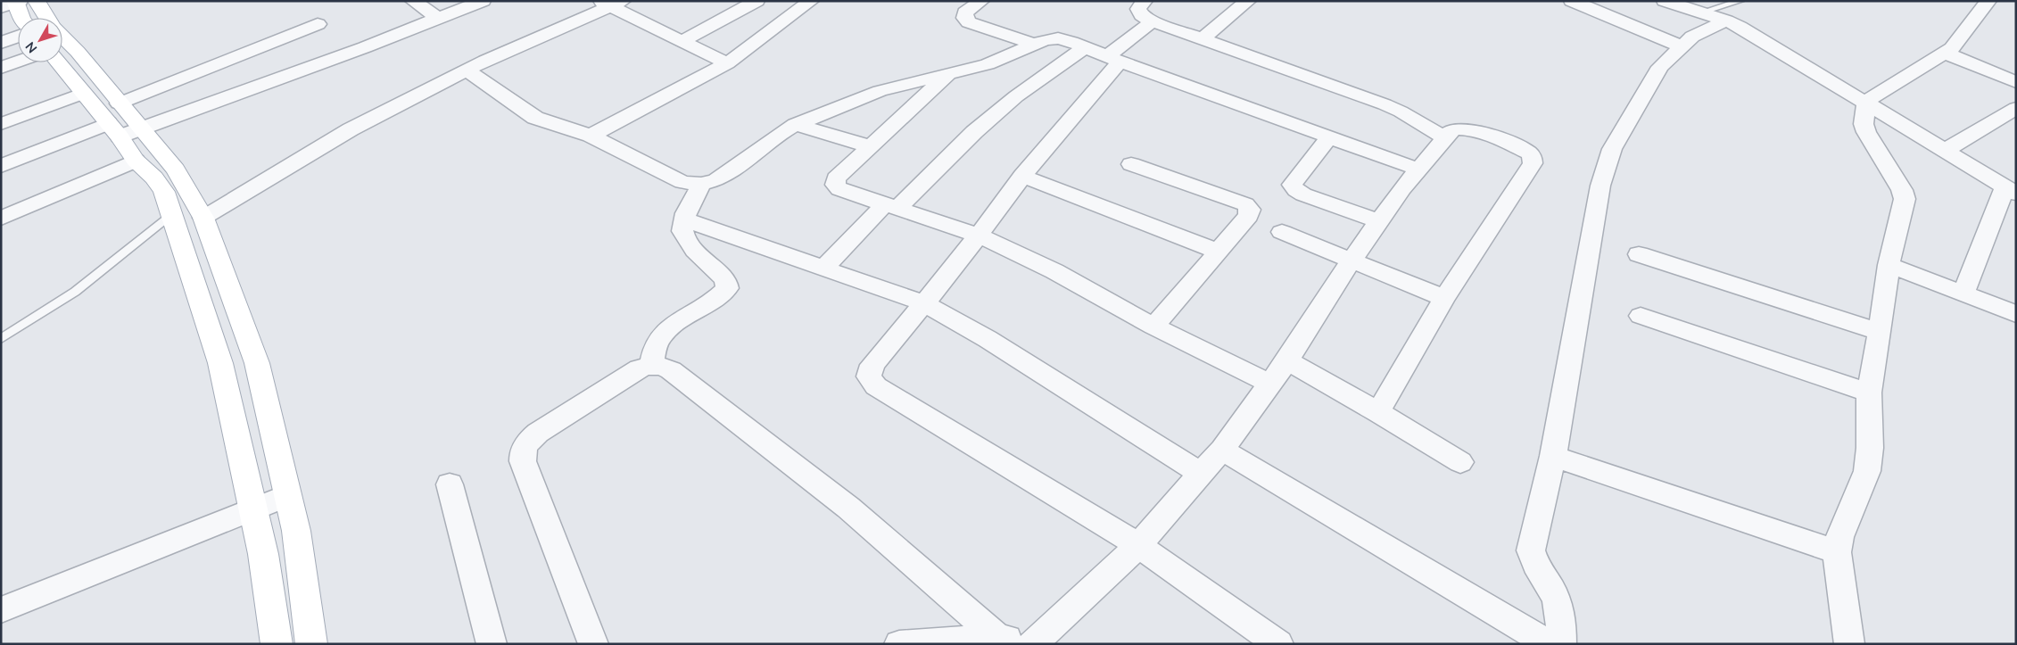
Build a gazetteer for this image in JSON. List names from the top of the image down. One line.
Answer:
{"north":"bottom left"}
